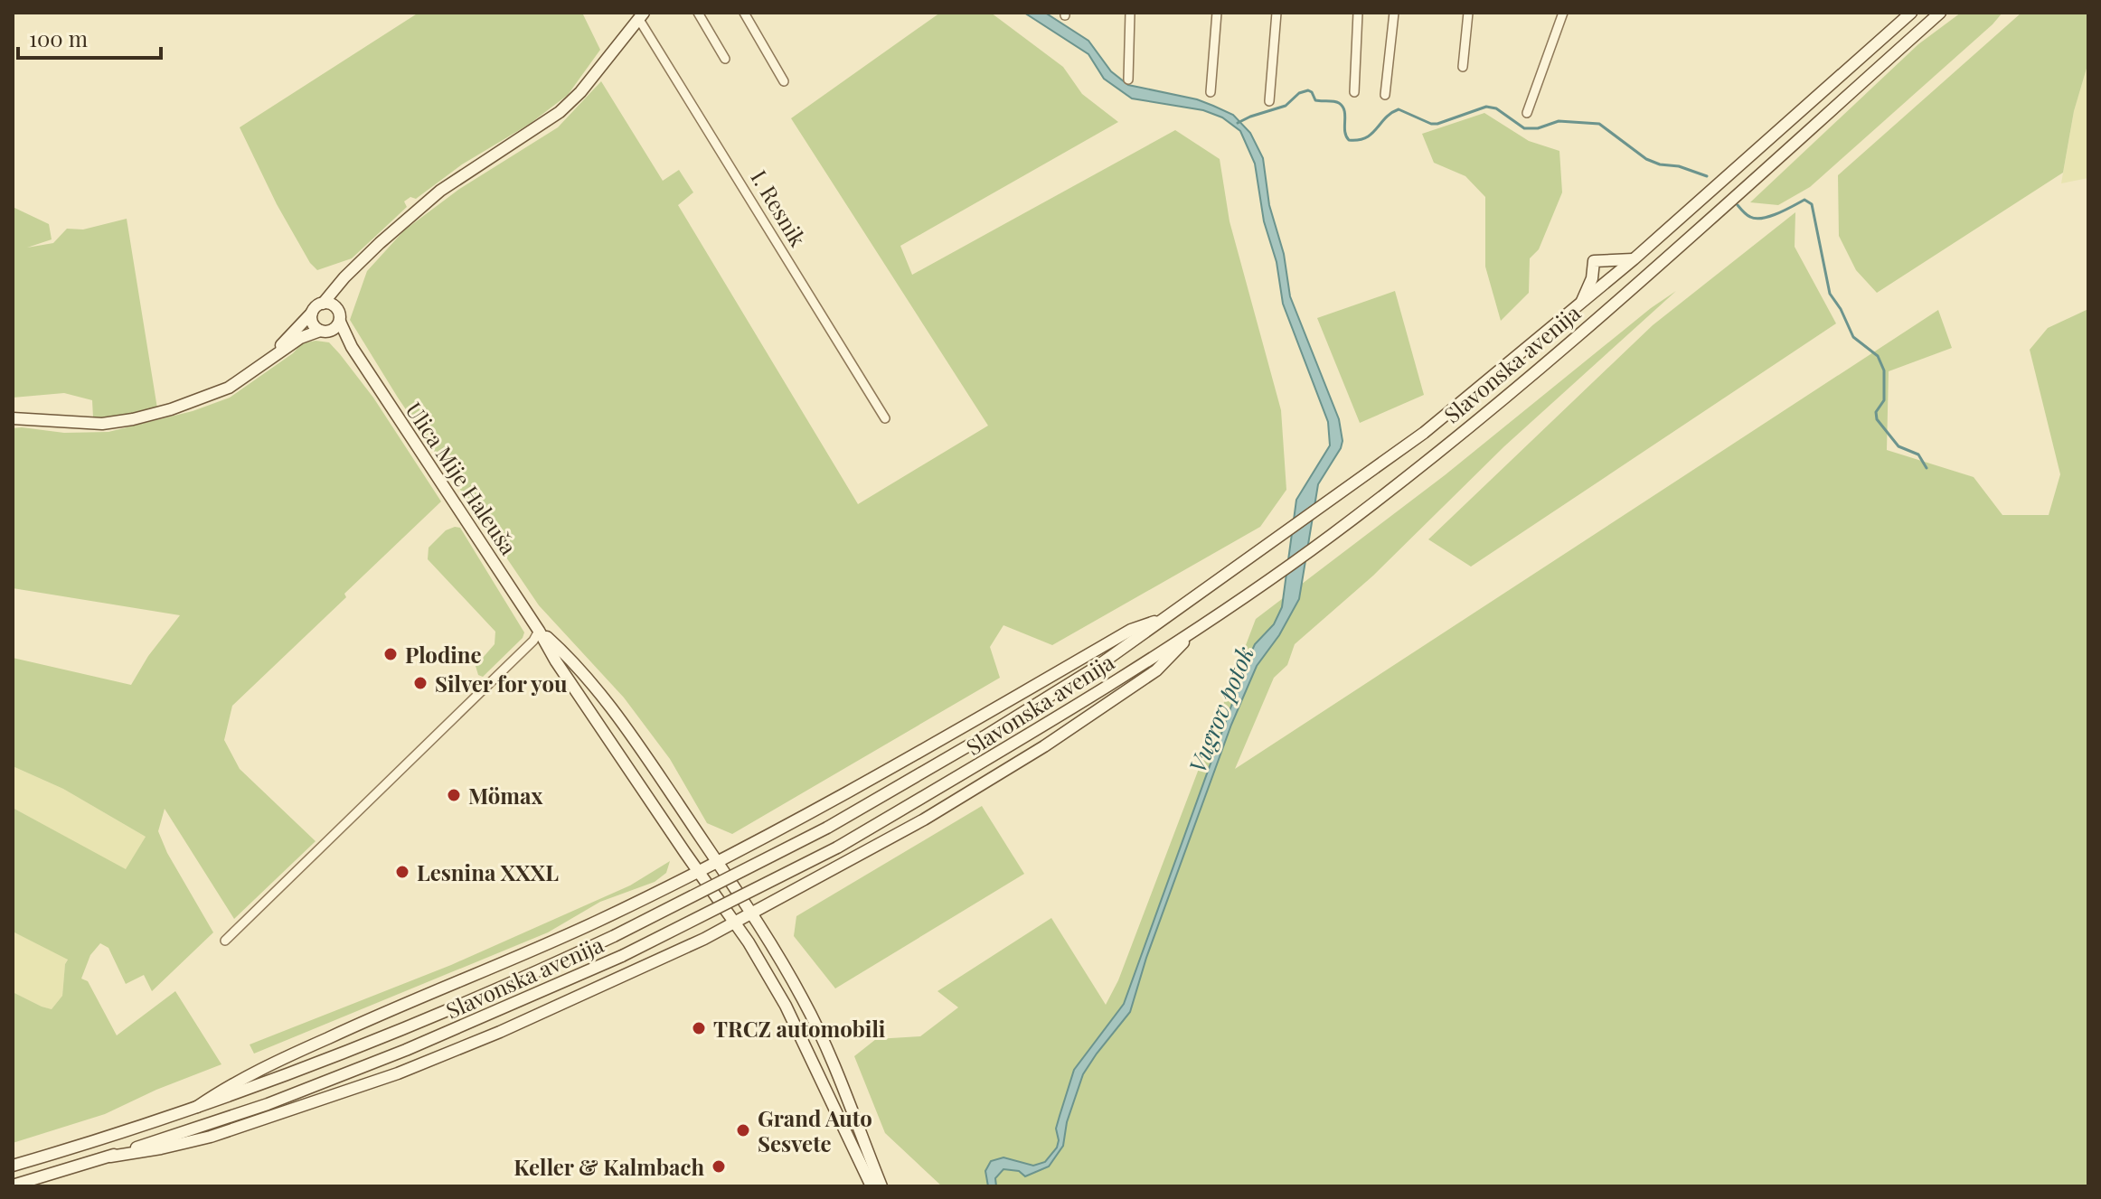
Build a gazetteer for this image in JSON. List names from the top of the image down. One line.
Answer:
{"streets":{"main road":["I. Resnik","Slavonska avenija","Ulica Mije Haleuša"]},"crossings":[["I. Resnik","Ulica Mije Haleuša"]],"water":["Vugrov potok"],"places":["Plodine","Silver for you","Mömax","Lesnina XXXL","TRCZ automobili","Grand Auto Sesvete","Keller & Kalmbach"],"scale_bar":"100 m"}
